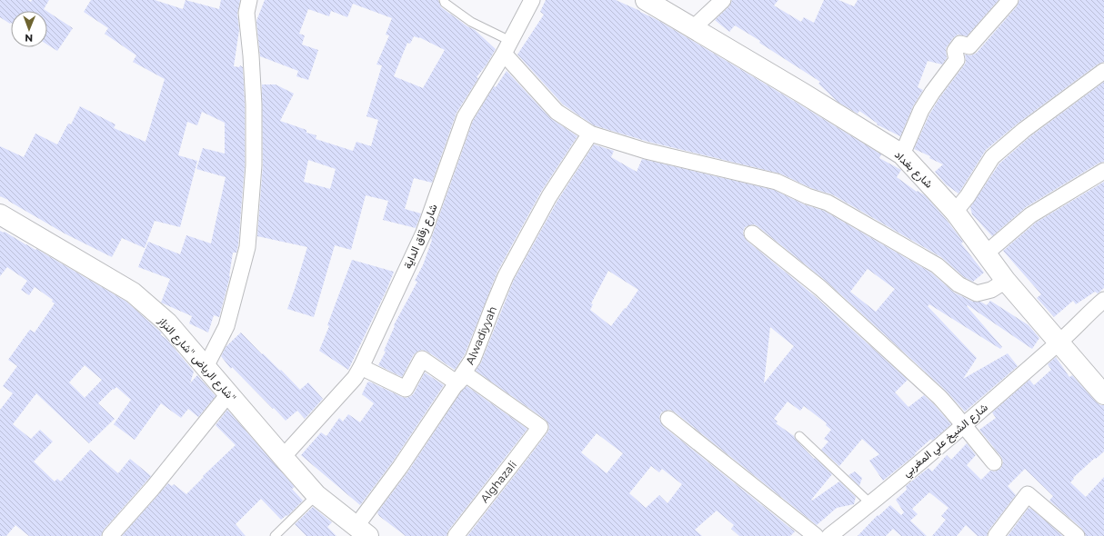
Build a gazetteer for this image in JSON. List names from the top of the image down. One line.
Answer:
{"streets":{"main road":["شارع بغداد","شارع الرياض \"شارع النزاز\""],"street":["شارع زقاق الداية","Alwadiyyah","شارع الشيخ علي المغربي","Alghazali"]},"crossings":[["شارع بغداد","شارع الشيخ علي المغربي"],["شارع زقاق الداية","شارع الرياض \"شارع النزاز\""],["Alwadiyyah","شارع الرياض \"شارع النزاز\""],["Alwadiyyah","Alghazali"]],"north":"bottom"}
